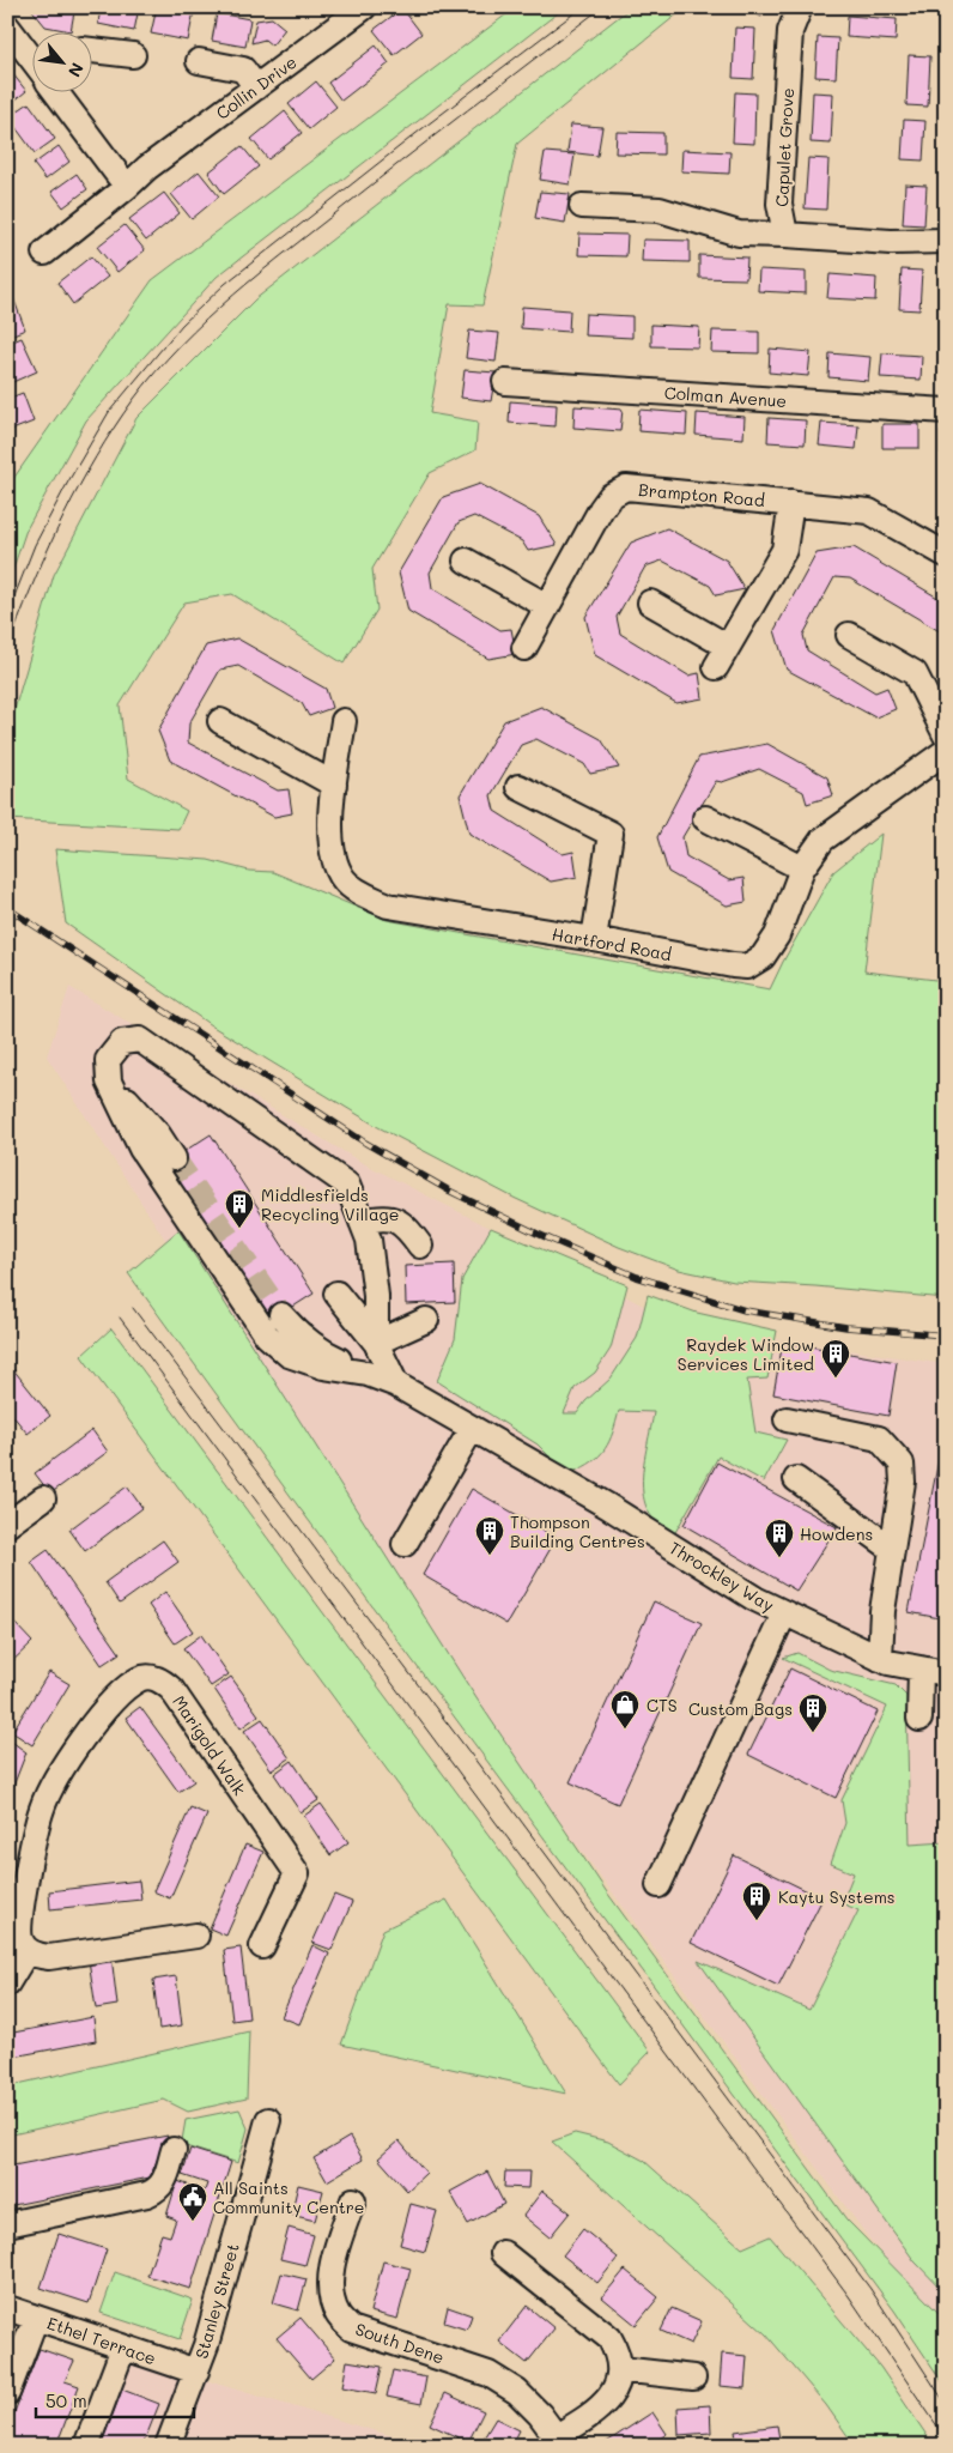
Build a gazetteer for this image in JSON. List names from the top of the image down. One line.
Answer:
{"streets":{"street":["Collin Drive","Capulet Grove","Colman Avenue","Brampton Road","Hartford Road","Throckley Way","Marigold Walk","Stanley Street","Ethel Terrace","South Dene"]},"crossings":[["Stanley Street","Ethel Terrace"]],"places":{"building":["Middlesfields Recycling Village","Raydek Window Services Limited","Thompson Building Centres","Howdens","Custom Bags","Kaytu Systems"],"shop":["CTS"],"public building":["All Saints Community Centre"]},"scale_bar":"50 m","north":"bottom right"}
